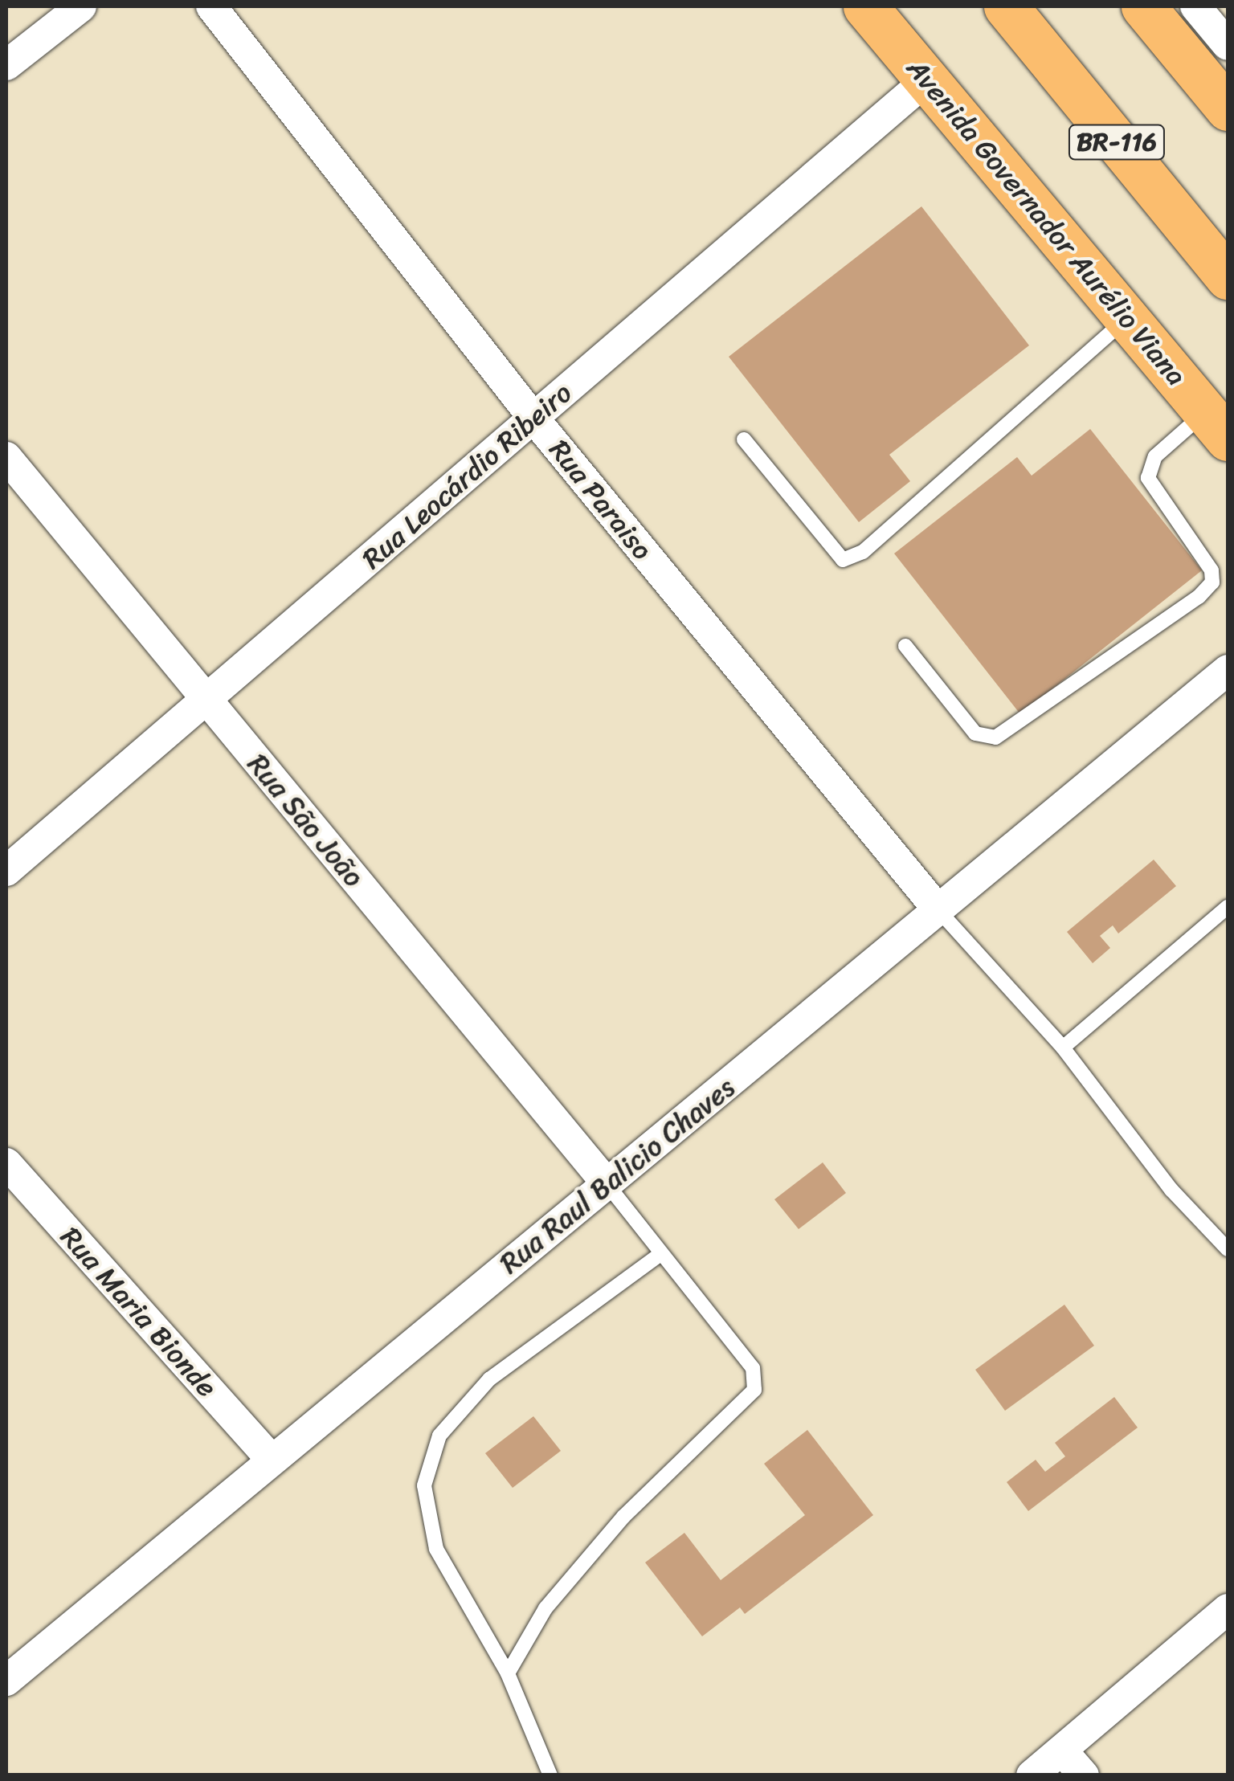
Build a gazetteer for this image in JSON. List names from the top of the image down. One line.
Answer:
{"streets":{"main road":["BR-116","Avenida Governador Aurélio Viana"],"street":["Rua Leocárdio Ribeiro","Rua Paraiso","Rua São João","Rua Raul Balicio Chaves","Rua Maria Bionde"]},"crossings":[["Avenida Governador Aurélio Viana","Rua Leocárdio Ribeiro"],["Rua Leocárdio Ribeiro","Rua Paraiso"],["Rua Leocárdio Ribeiro","Rua São João"],["Rua Paraiso","Rua Raul Balicio Chaves"],["Rua São João","Rua Raul Balicio Chaves"],["Rua Raul Balicio Chaves","Rua Maria Bionde"]]}
